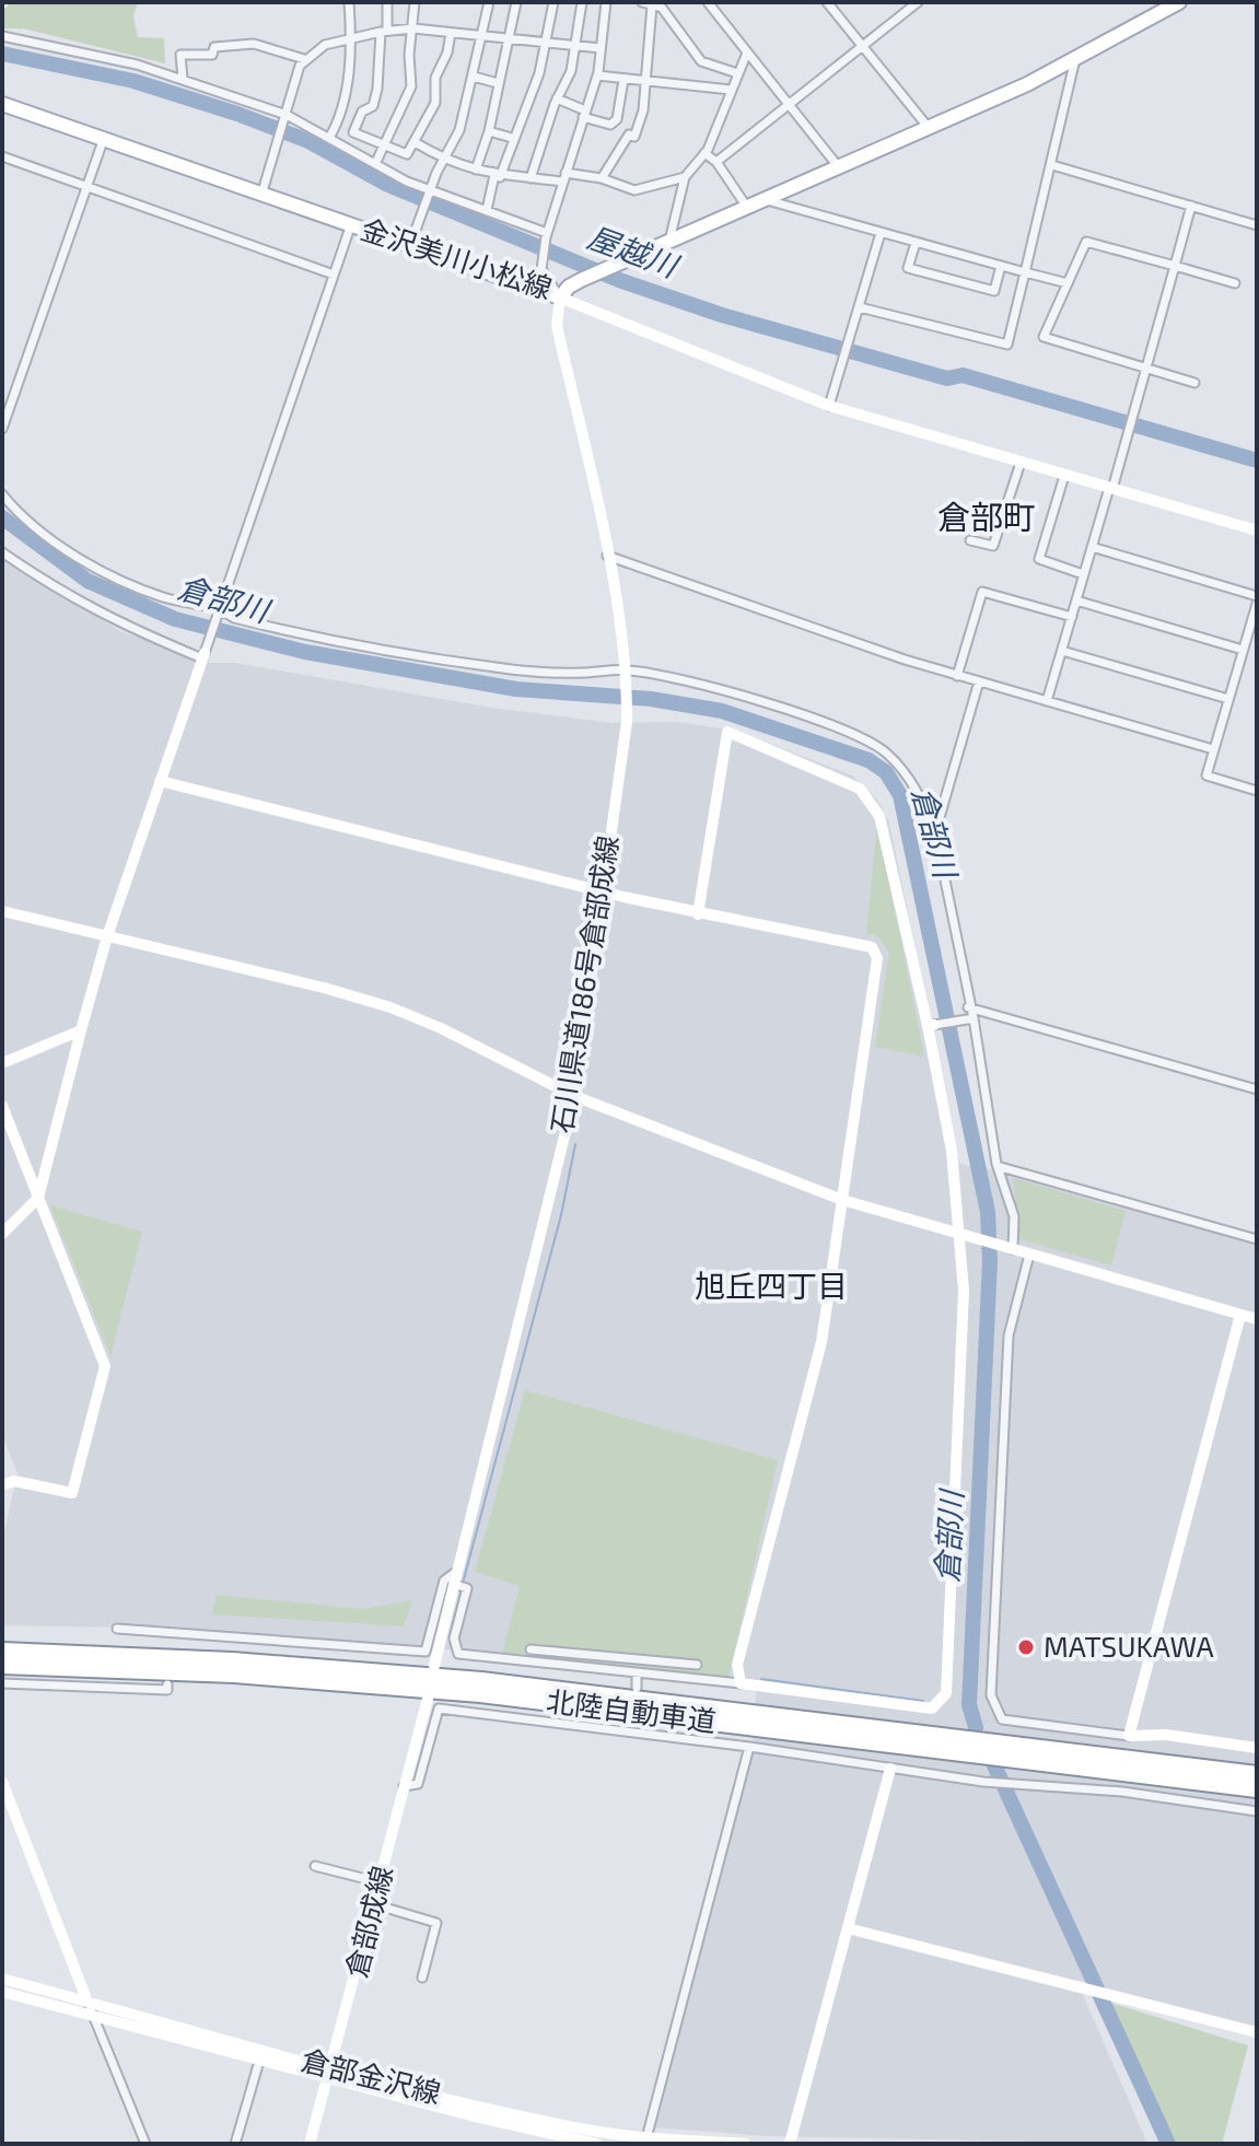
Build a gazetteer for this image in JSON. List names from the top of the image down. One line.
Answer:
{"streets":{"highway":["北陸自動車道"],"main road":["金沢美川小松線"],"street":["石川県道186号倉部成線","倉部成線","倉部金沢線"]},"crossings":[["金沢美川小松線","石川県道186号倉部成線"],["倉部成線","倉部金沢線"]],"districts":["倉部町","旭丘四丁目"],"water":["屋越川","倉部川"],"places":["MATSUKAWA"]}
